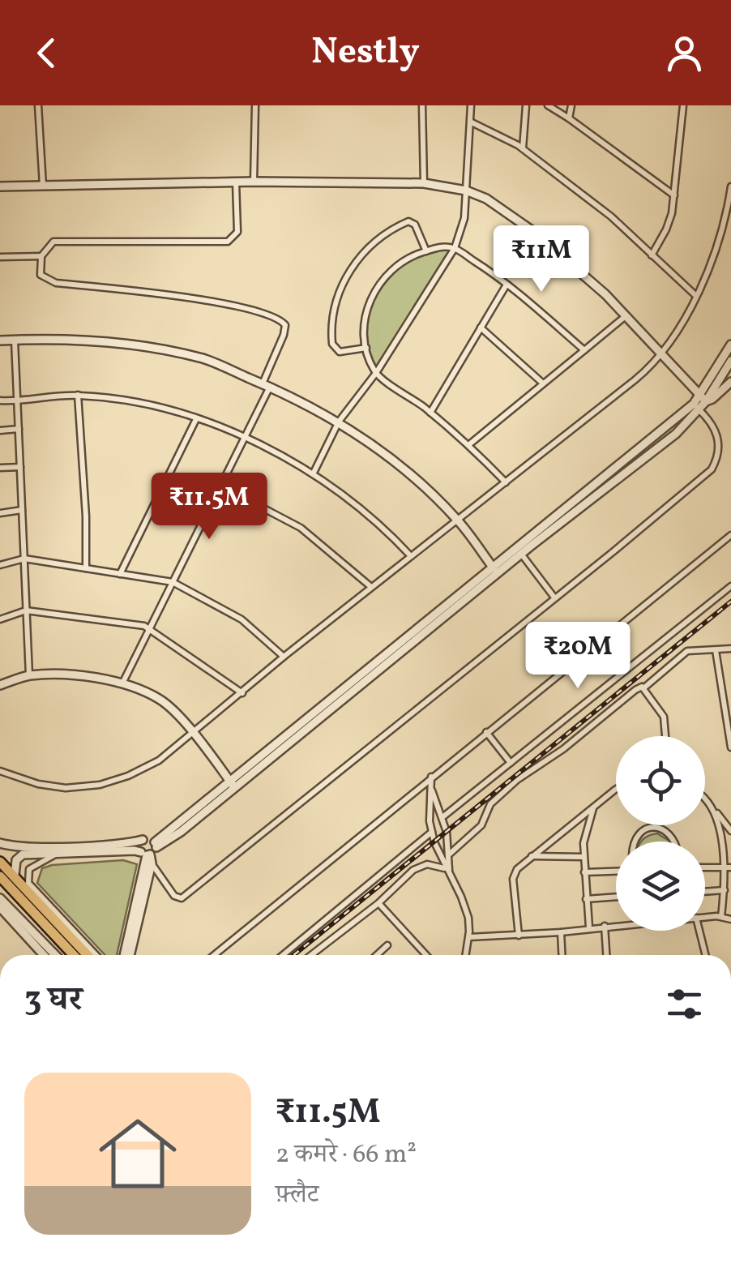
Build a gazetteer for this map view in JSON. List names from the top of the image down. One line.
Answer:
{"page":{"header":"Nestly","price":["₹11M","₹11.5M","₹20M"],"heading":"3 घर","list":[{"name":"₹11.5M","note":"2 कमरे · 66 m² · फ़्लैट"}]}}
